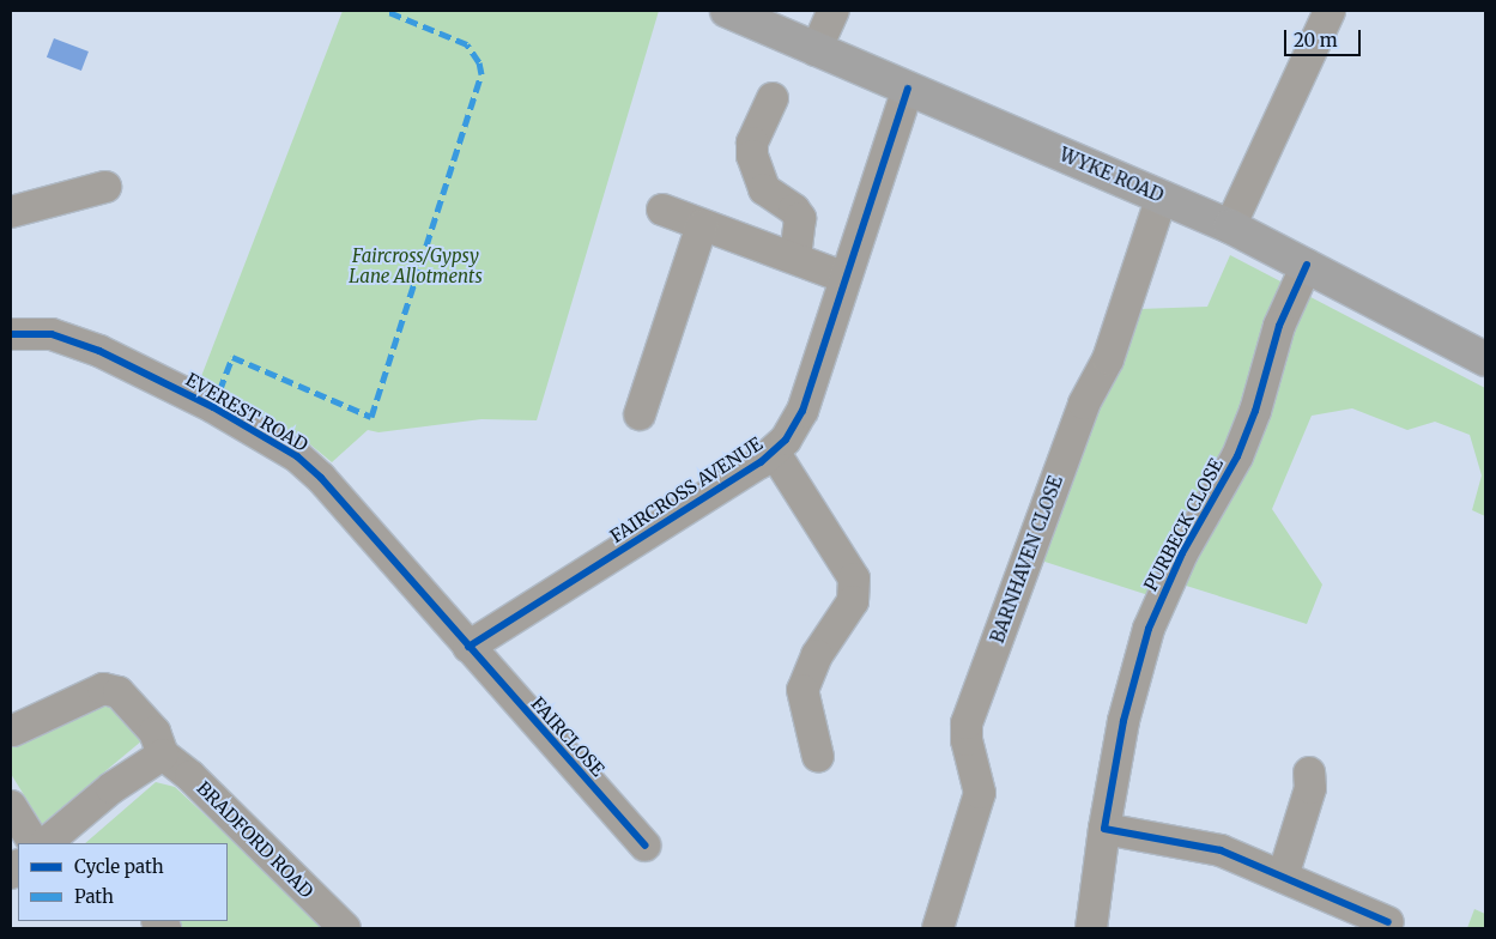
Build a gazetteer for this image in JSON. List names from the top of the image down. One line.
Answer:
{"streets":{"main road":["WYKE ROAD"],"street":["EVEREST ROAD","FAIRCROSS AVENUE","PURBECK CLOSE","BARNHAVEN CLOSE","FAIRCLOSE","BRADFORD ROAD"]},"crossings":[["WYKE ROAD","FAIRCROSS AVENUE"],["WYKE ROAD","PURBECK CLOSE"],["WYKE ROAD","BARNHAVEN CLOSE"],["EVEREST ROAD","FAIRCROSS AVENUE"],["EVEREST ROAD","FAIRCLOSE"],["FAIRCROSS AVENUE","FAIRCLOSE"]],"parks":["Faircross/Gypsy Lane Allotments"],"legend":["Cycle path","Path"],"scale_bar":"20 m"}
